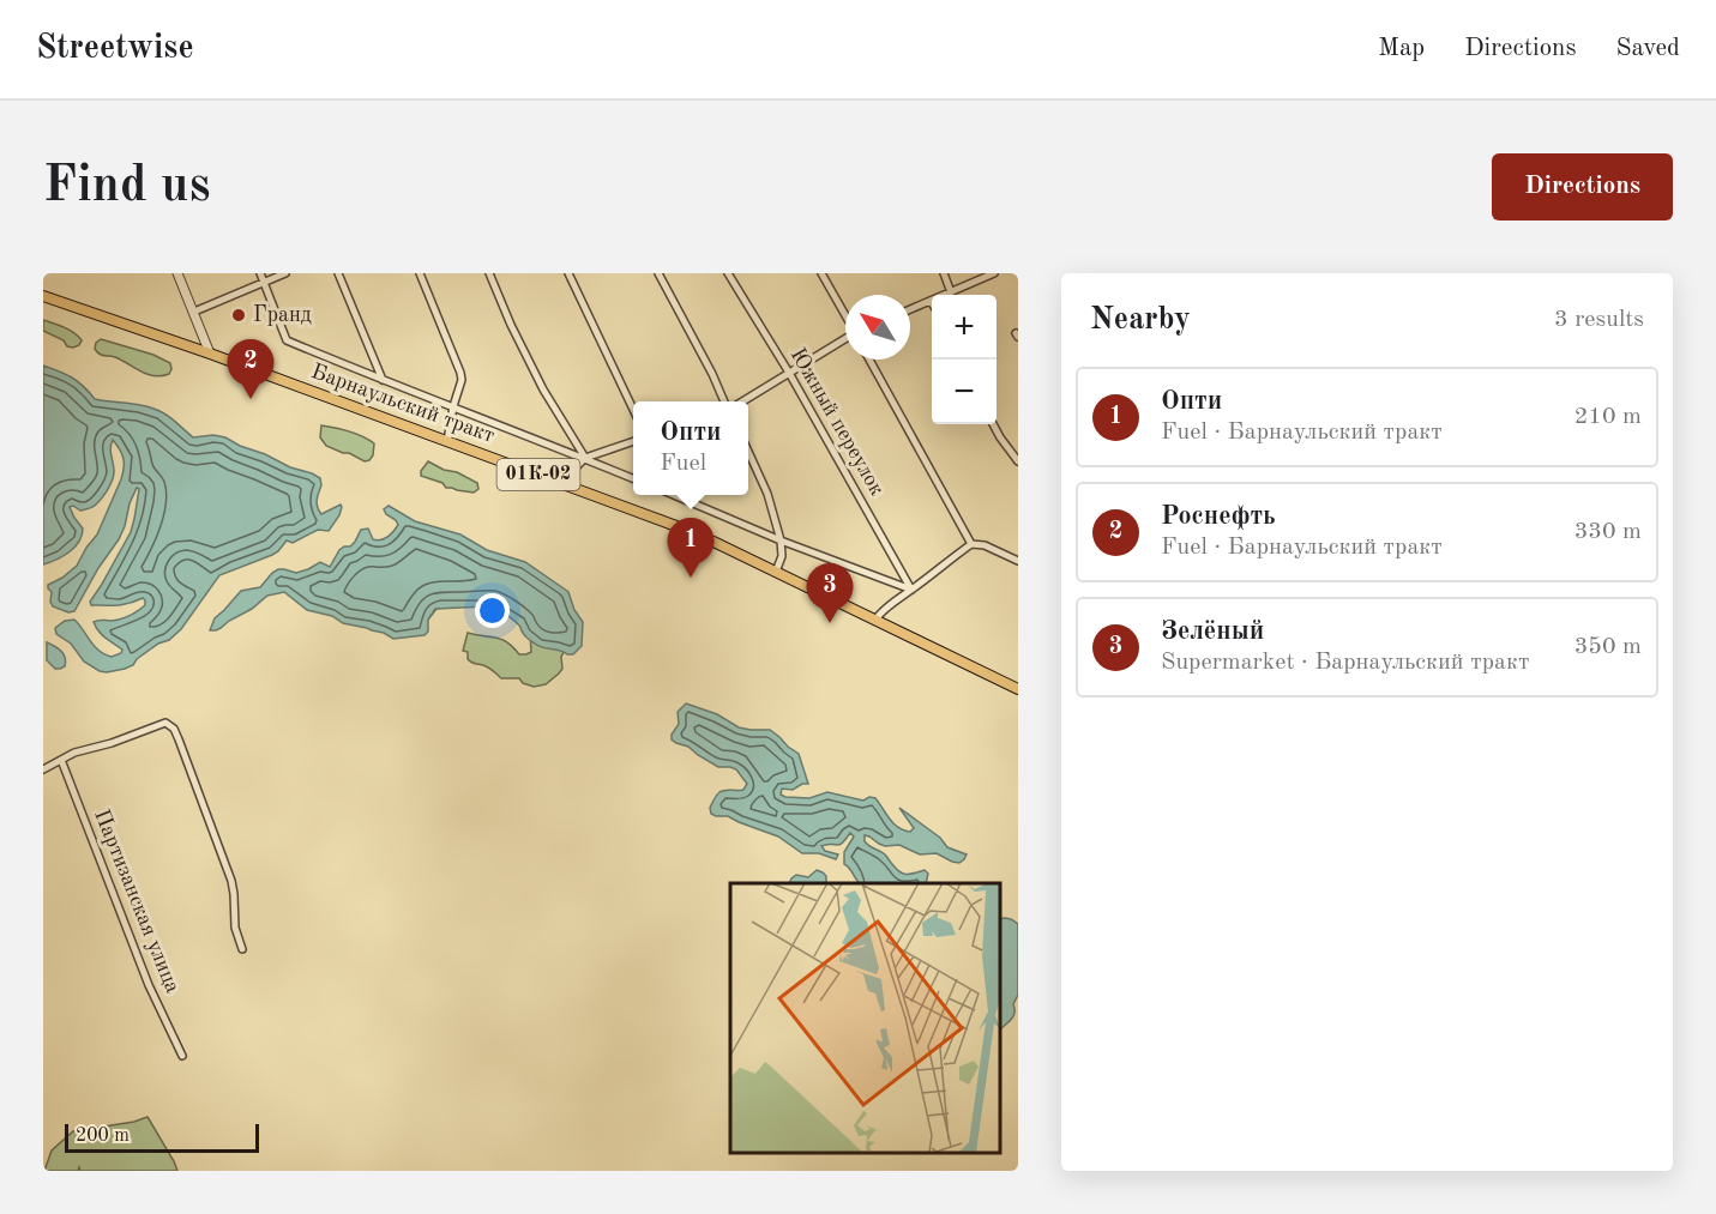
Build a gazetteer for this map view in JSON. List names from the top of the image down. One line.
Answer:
{"streets":{"main road":["Барнаульский тракт","01К-02"],"street":["Южный переулок","Партизанская улица"]},"places":["Гранд"],"scale_bar":"200 m","north":"top left","page":{"header":"Streetwise","nav":["Map","Directions","Saved"],"buttons":"Directions","title":"Find us","heading":["Nearby","3 results"],"map_buttons":["+","−"],"pins":["2","1","3"],"list":[{"mark":"1","name":"Опти","note":"Fuel · Барнаульский тракт","value":"210 m"},{"mark":"2","name":"Роснефть","note":"Fuel · Барнаульский тракт","value":"330 m"},{"mark":"3","name":"Зелёный","note":"Supermarket · Барнаульский тракт","value":"350 m"}],"popup":["Опти","Fuel"],"scale":"200 m"}}
